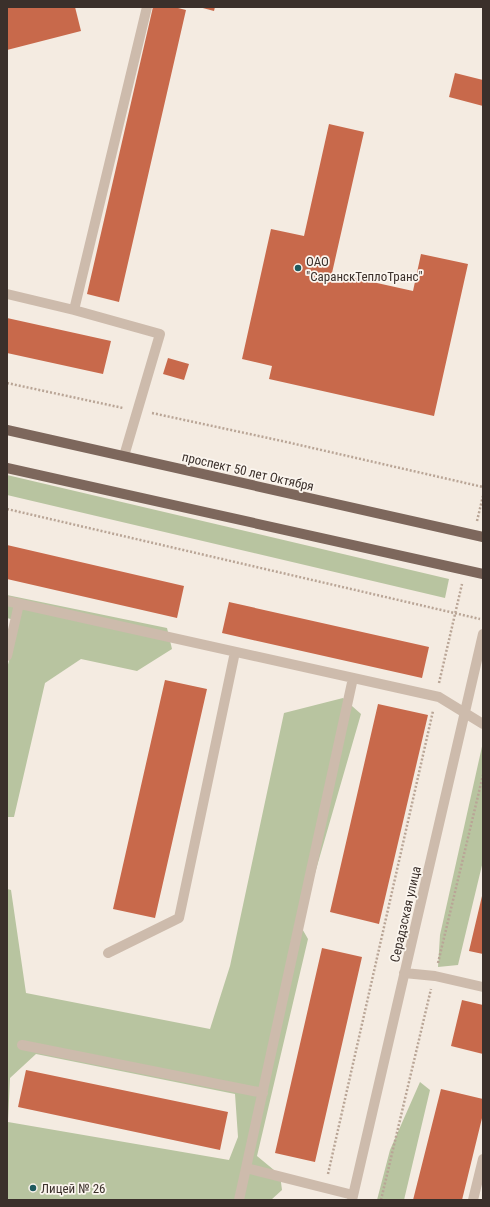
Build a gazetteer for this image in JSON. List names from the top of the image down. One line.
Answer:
{"streets":{"main road":["проспект 50 лет Октября"],"street":["Серадзская улица"]},"places":["ОАО \"СаранскТеплоТранс\"","Лицей № 26"]}
